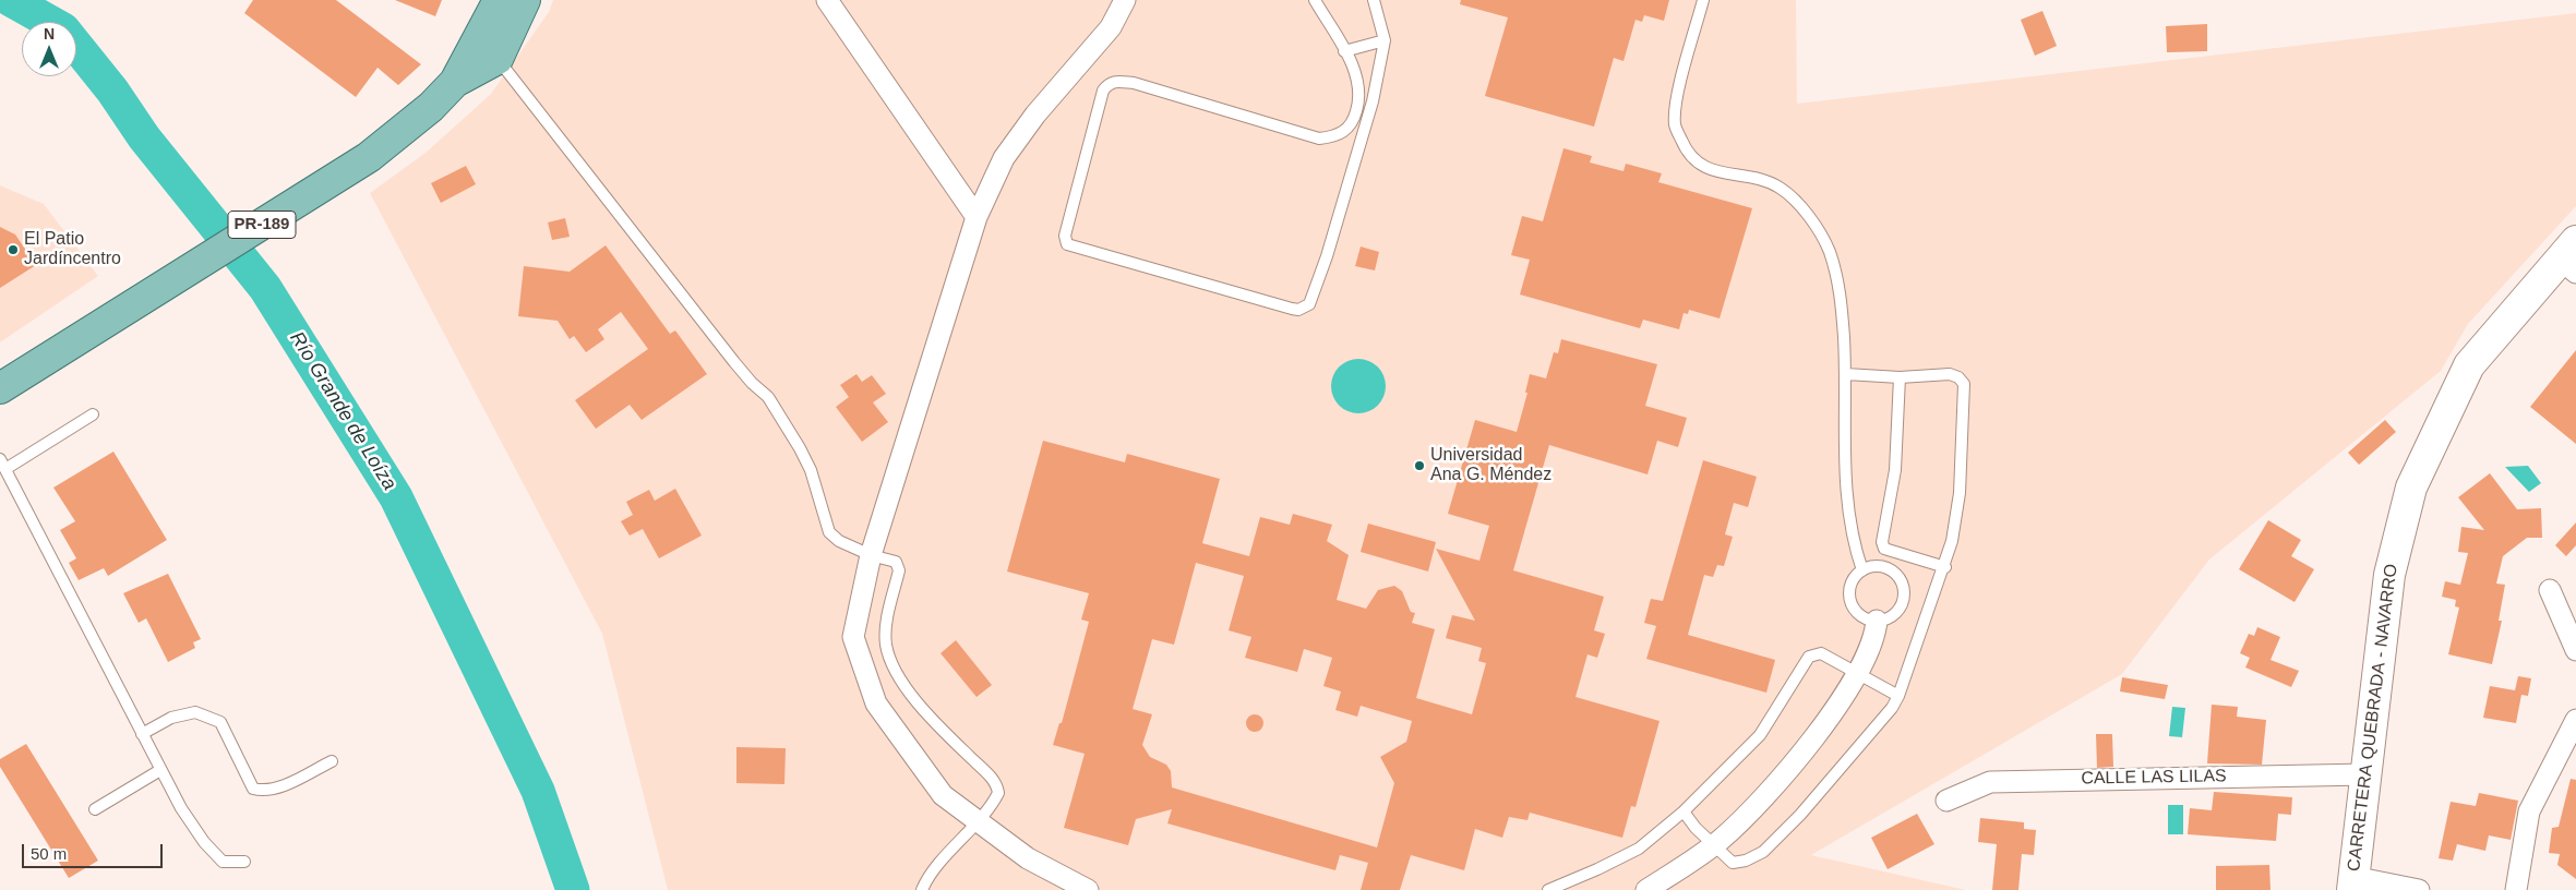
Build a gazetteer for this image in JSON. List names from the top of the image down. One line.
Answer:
{"streets":{"main road":["PR-189"],"street":["CARRETERA QUEBRADA - NAVARRO","CALLE LAS LILAS"]},"crossings":[["CARRETERA QUEBRADA - NAVARRO","CALLE LAS LILAS"]],"water":["Río Grande de Loíza"],"places":["El Patio Jardíncentro","Universidad Ana G. Méndez"],"scale_bar":"50 m","north":"top"}
